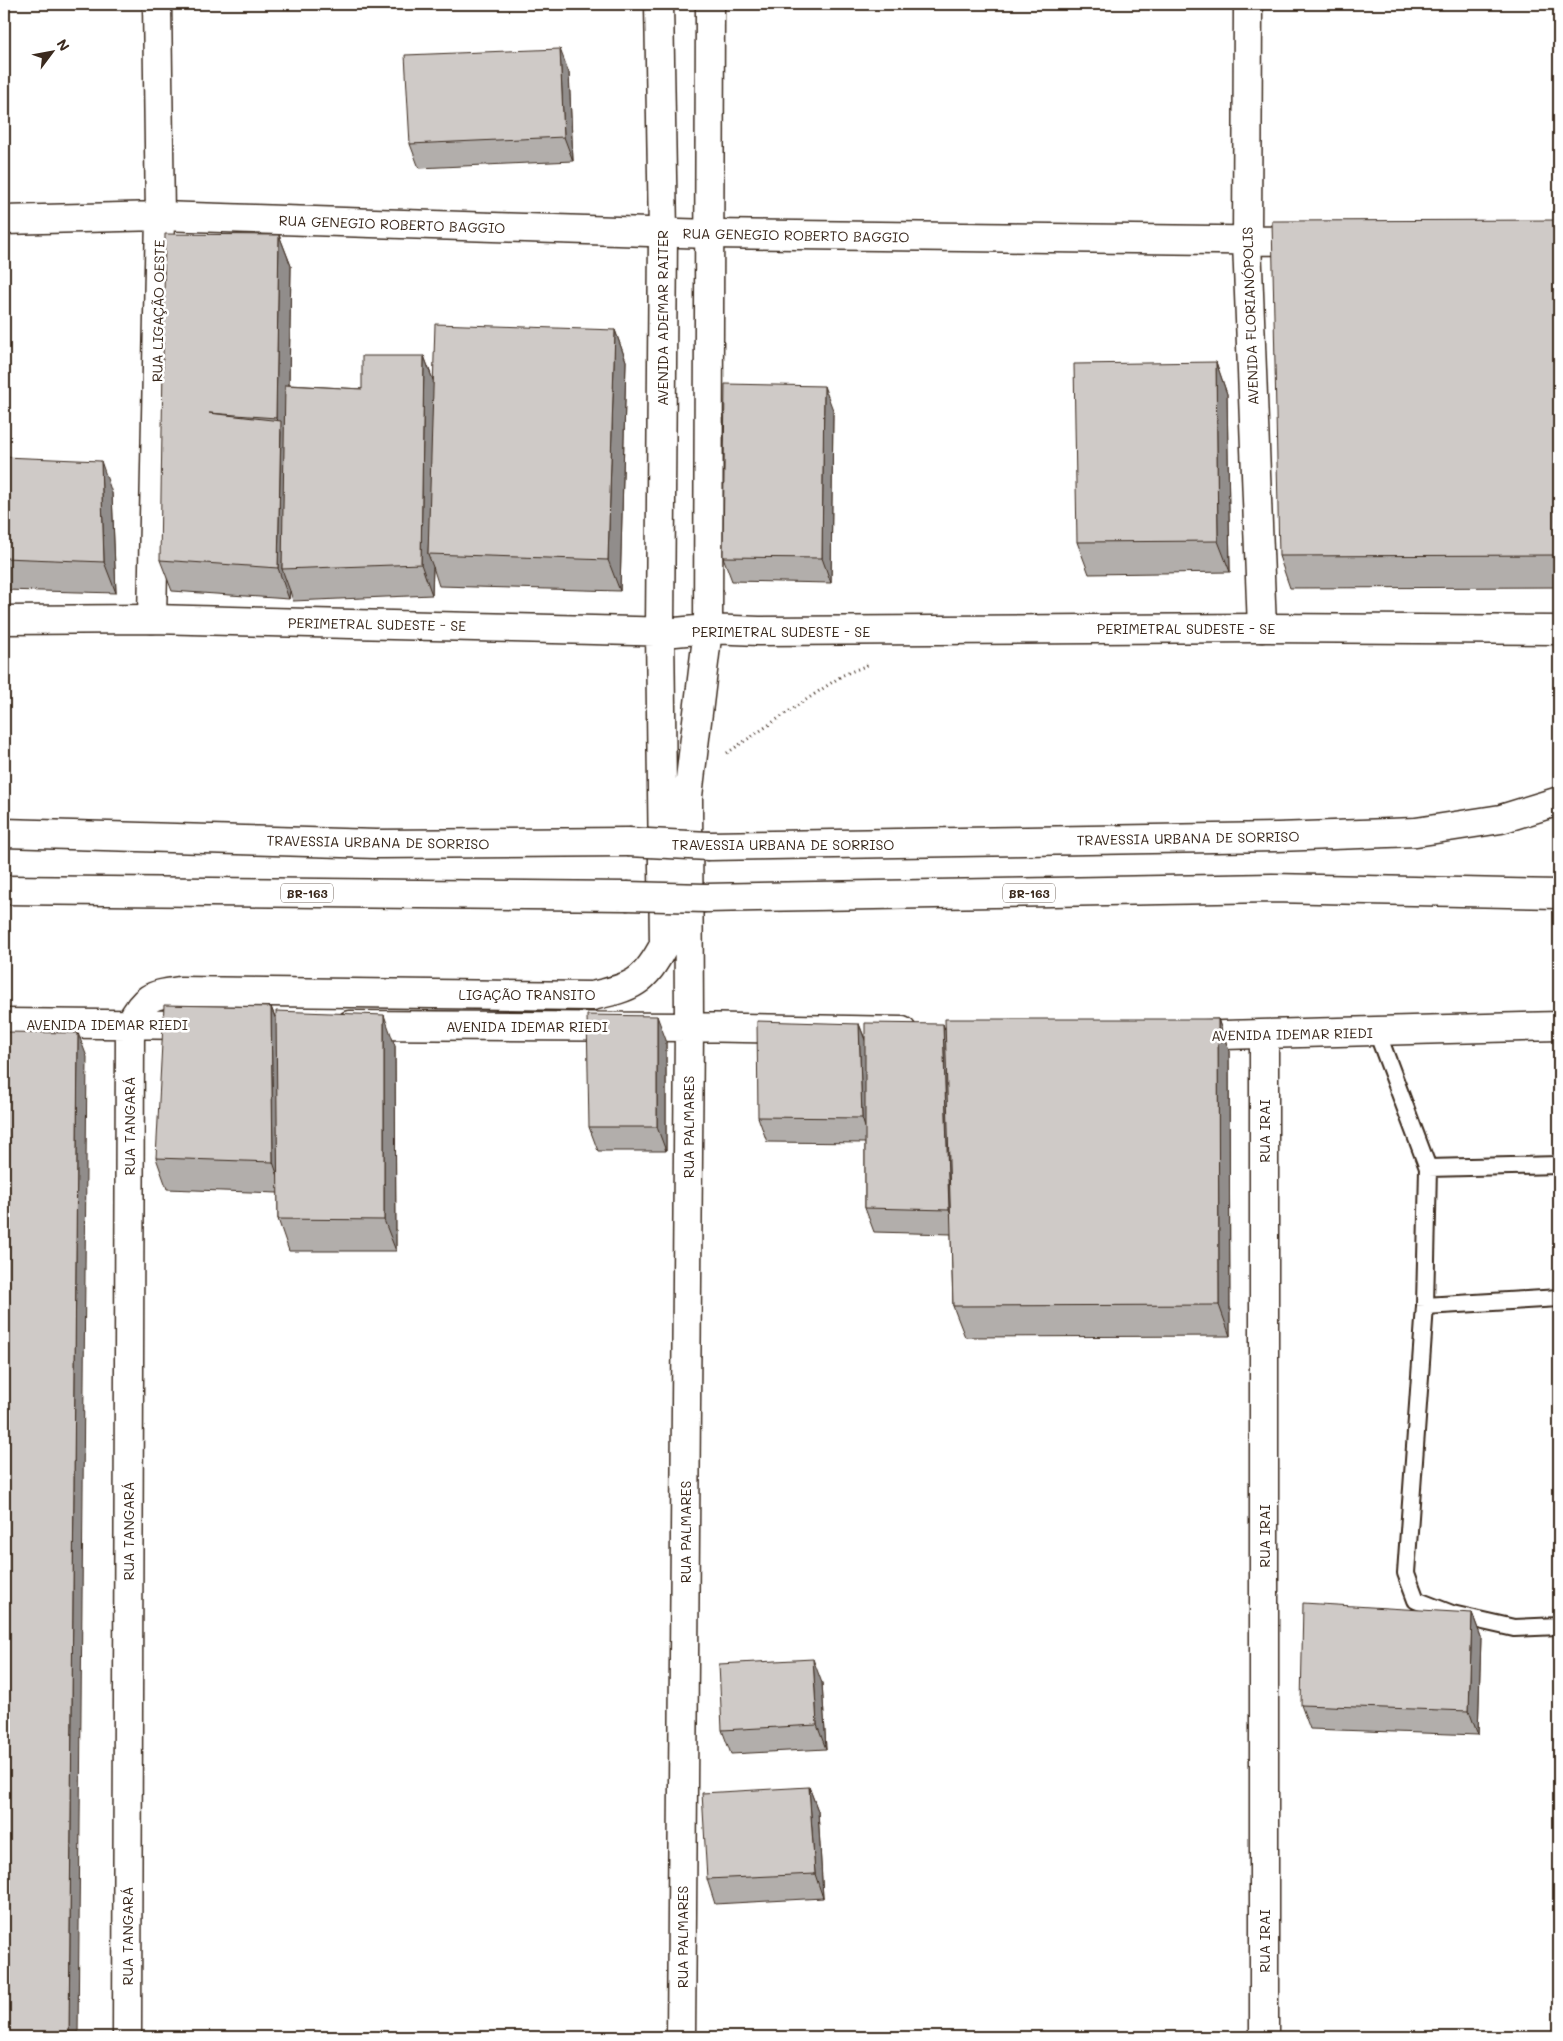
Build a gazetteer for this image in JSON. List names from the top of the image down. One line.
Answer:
{"streets":{"main road":["RUA GENEGIO ROBERTO BAGGIO","RUA LIGAÇÃO OESTE","AVENIDA FLORIANÓPOLIS","AVENIDA ADEMAR RAITER","PERIMETRAL SUDESTE - SE","TRAVESSIA URBANA DE SORRISO","BR-163","LIGAÇÃO TRANSITO","AVENIDA IDEMAR RIEDI","RUA TANGARÁ","RUA PALMARES","RUA IRAI"]},"crossings":[["RUA GENEGIO ROBERTO BAGGIO","RUA LIGAÇÃO OESTE"],["RUA GENEGIO ROBERTO BAGGIO","AVENIDA FLORIANÓPOLIS"],["RUA GENEGIO ROBERTO BAGGIO","AVENIDA ADEMAR RAITER"],["RUA LIGAÇÃO OESTE","PERIMETRAL SUDESTE - SE"],["AVENIDA FLORIANÓPOLIS","PERIMETRAL SUDESTE - SE"],["AVENIDA ADEMAR RAITER","PERIMETRAL SUDESTE - SE"],["AVENIDA ADEMAR RAITER","LIGAÇÃO TRANSITO"],["PERIMETRAL SUDESTE - SE","LIGAÇÃO TRANSITO"],["PERIMETRAL SUDESTE - SE","RUA PALMARES"],["LIGAÇÃO TRANSITO","AVENIDA IDEMAR RIEDI"],["LIGAÇÃO TRANSITO","RUA TANGARÁ"],["AVENIDA IDEMAR RIEDI","RUA TANGARÁ"],["AVENIDA IDEMAR RIEDI","RUA PALMARES"],["AVENIDA IDEMAR RIEDI","RUA IRAI"]],"north":"top right"}
